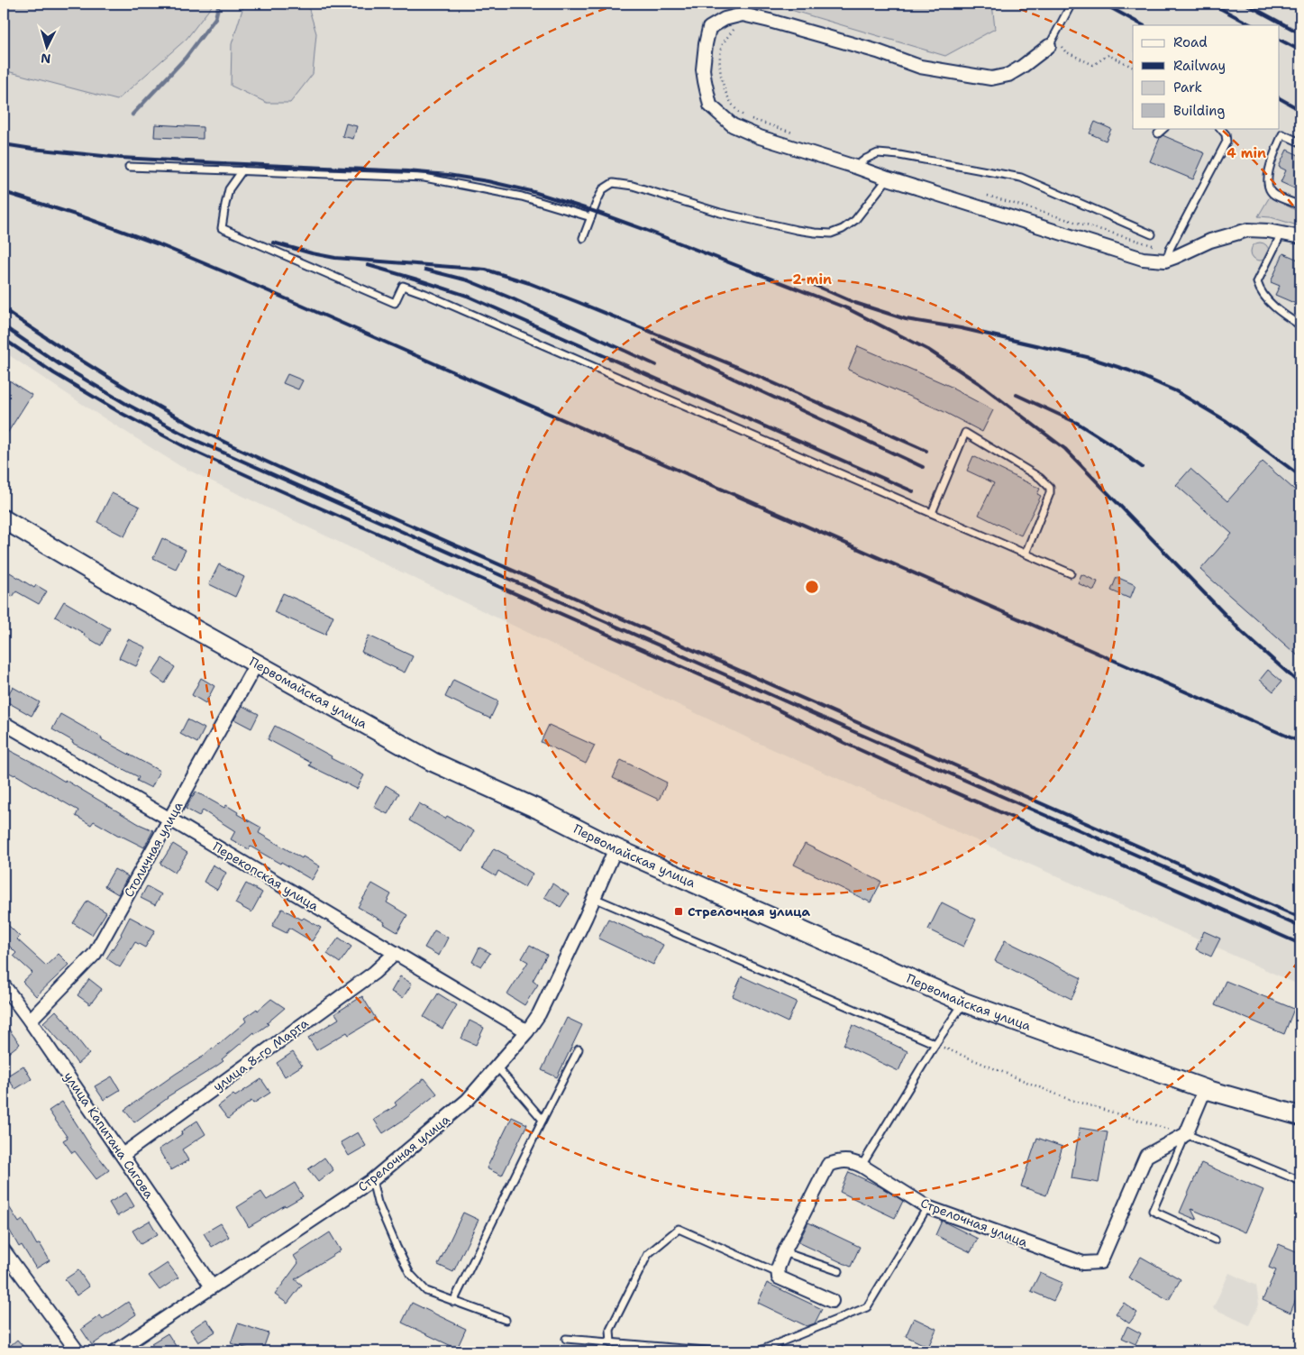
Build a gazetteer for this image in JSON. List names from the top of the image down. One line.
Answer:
{"streets":{"main road":["Первомайская улица"],"street":["Столичная улица","Перекопская улица","улица 8-го Марта","улица Капитана Сигова","Стрелочная улица"]},"crossings":[["Первомайская улица","Столичная улица"],["Первомайская улица","Стрелочная улица"],["Столичная улица","Перекопская улица"],["Столичная улица","улица Капитана Сигова"],["Перекопская улица","улица 8-го Марта"],["Перекопская улица","Стрелочная улица"],["улица 8-го Марта","улица Капитана Сигова"],["улица Капитана Сигова","Стрелочная улица"]],"places":{"transit":["Стрелочная улица"]},"legend":["Road","Railway","Park","Building"],"north":"bottom","rings":["4 min","2 min"]}
